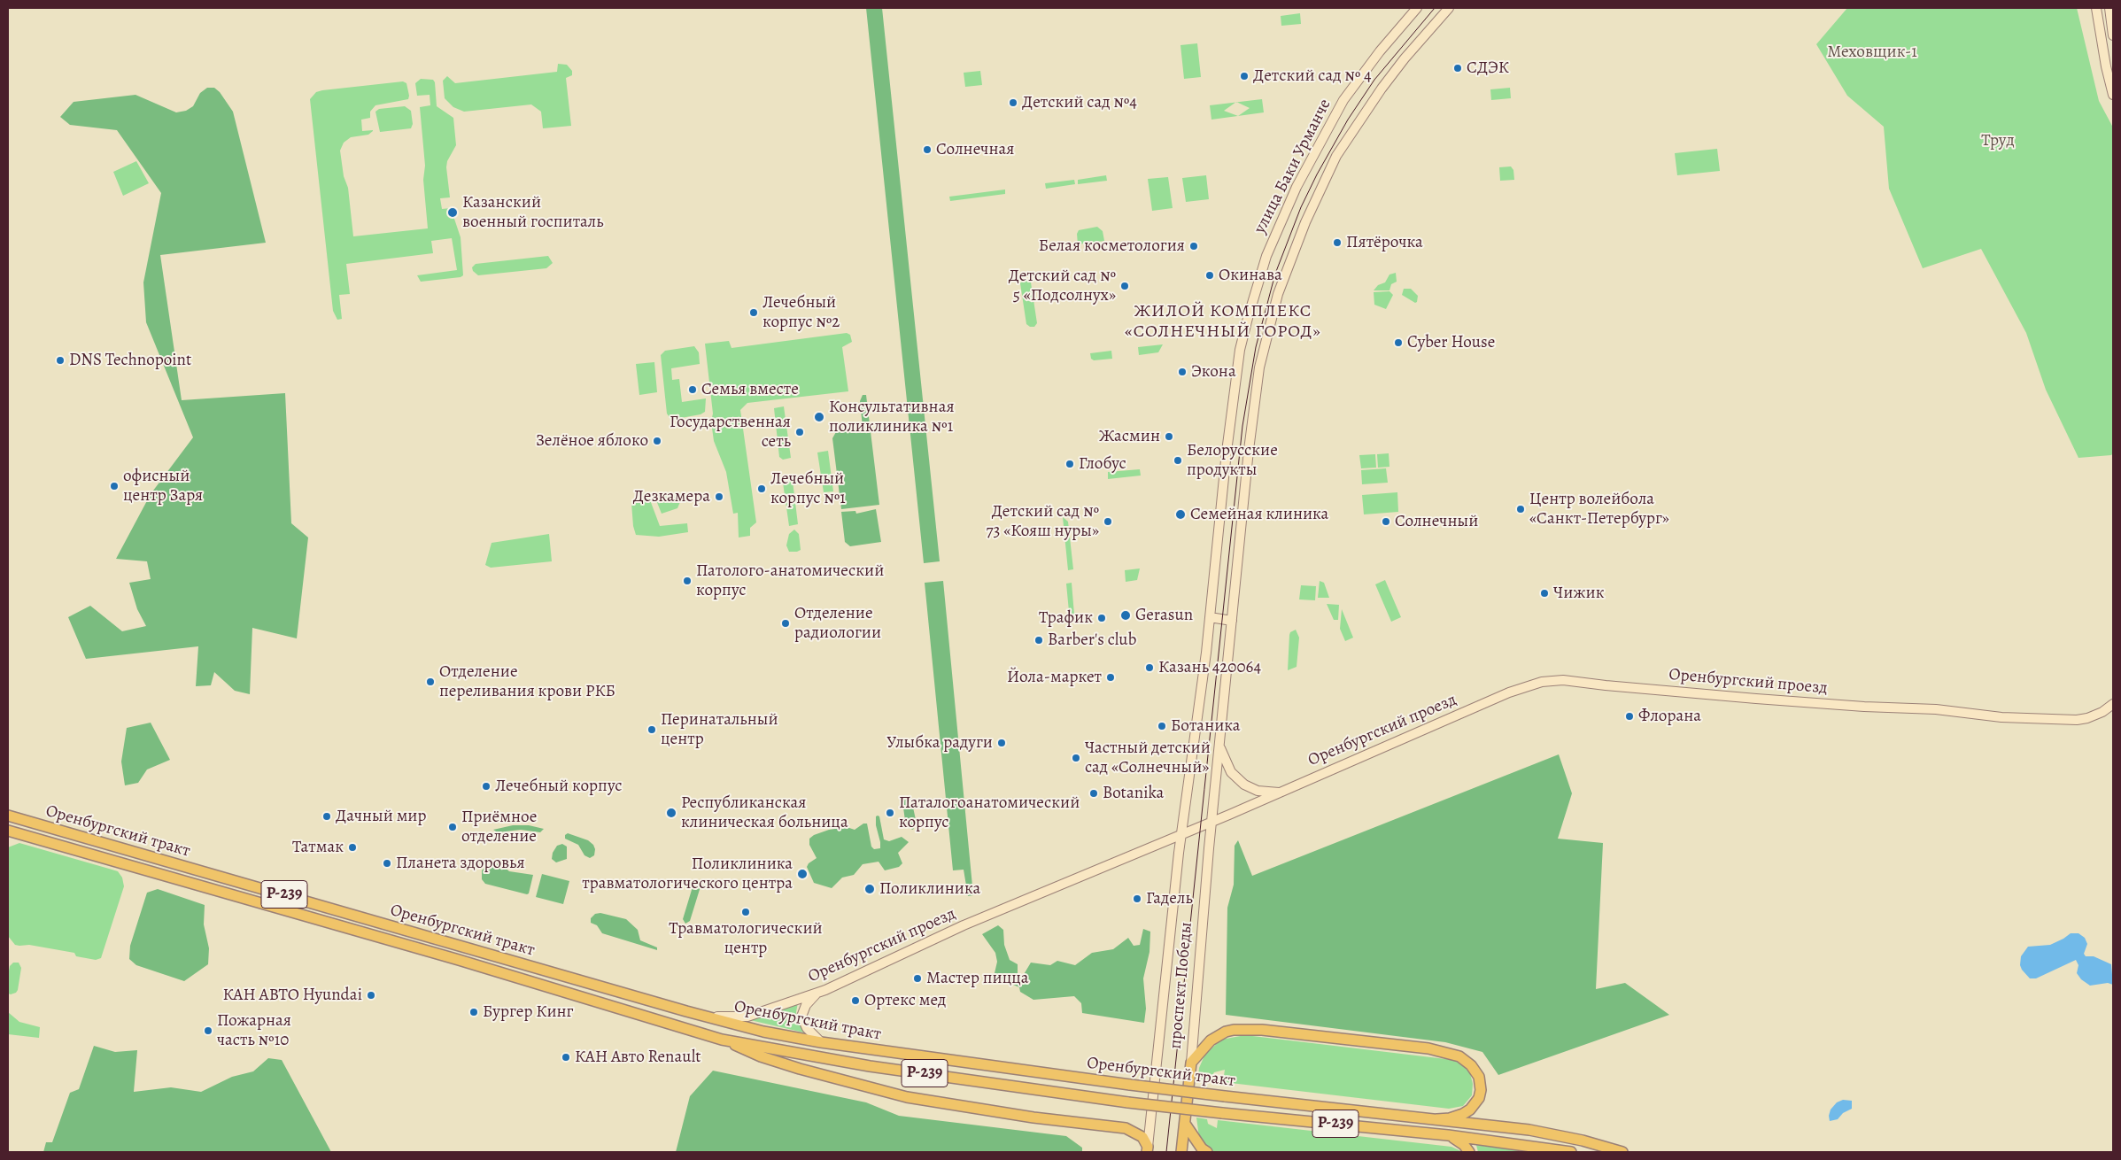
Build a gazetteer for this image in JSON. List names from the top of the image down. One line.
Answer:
{"streets":{"main road":["улица Баки Урманче","Оренбургский проезд","Оренбургский тракт","Р-239","проспект Победы"]},"crossings":[["улица Баки Урманче","Оренбургский проезд"],["улица Баки Урманче","проспект Победы"],["Оренбургский проезд","Оренбургский тракт"],["Оренбургский проезд","проспект Победы"]],"districts":["ЖИЛОЙ КОМПЛЕКС «СОЛНЕЧНЫЙ ГОРОД»"],"parks":["Меховщик-1","Труд"],"places":["СДЭК","Детский сад № 4","Детский сад №4","Солнечная","Казанский военный госпиталь","Пятёрочка","Белая косметология","Окинава","Детский сад № 5 «Подсолнух»","Лечебный корпус №2","Cyber House","DNS Technopoint","Экона","Семья вместе","Консультативная поликлиника №1","Государственная сеть","Жасмин","Зелёное яблоко","Белорусские продукты","Глобус","офисный центр Заря","Лечебный корпус №1","Дезкамера","Центр волейбола «Санкт-Петербург»","Семейная клиника","Детский сад № 73 «Кояш нуры»","Солнечный","Патолого-анатомический корпус","Чижик","Gerasun","Трафик","Отделение радиологии","Barber's club","Казань 420064","Йола-маркет","Отделение переливания крови РКБ","Флорана","Ботаника","Перинатальный центр","Улыбка радуги","Частный детский сад «Солнечный»","Лечебный корпус","Botanika","Республиканская клиническая больница","Паталогоанатомический корпус","Дачный мир","Приёмное отделение","Татмак","Планета здоровья","Поликлиника травматологического центра","Поликлиника","Гадель","Травматологический центр","Мастер пицца","КАН АВТО Hyundai","Ортекс мед","Бургер Кинг","Пожарная часть №10","КАН Авто Renault"]}
